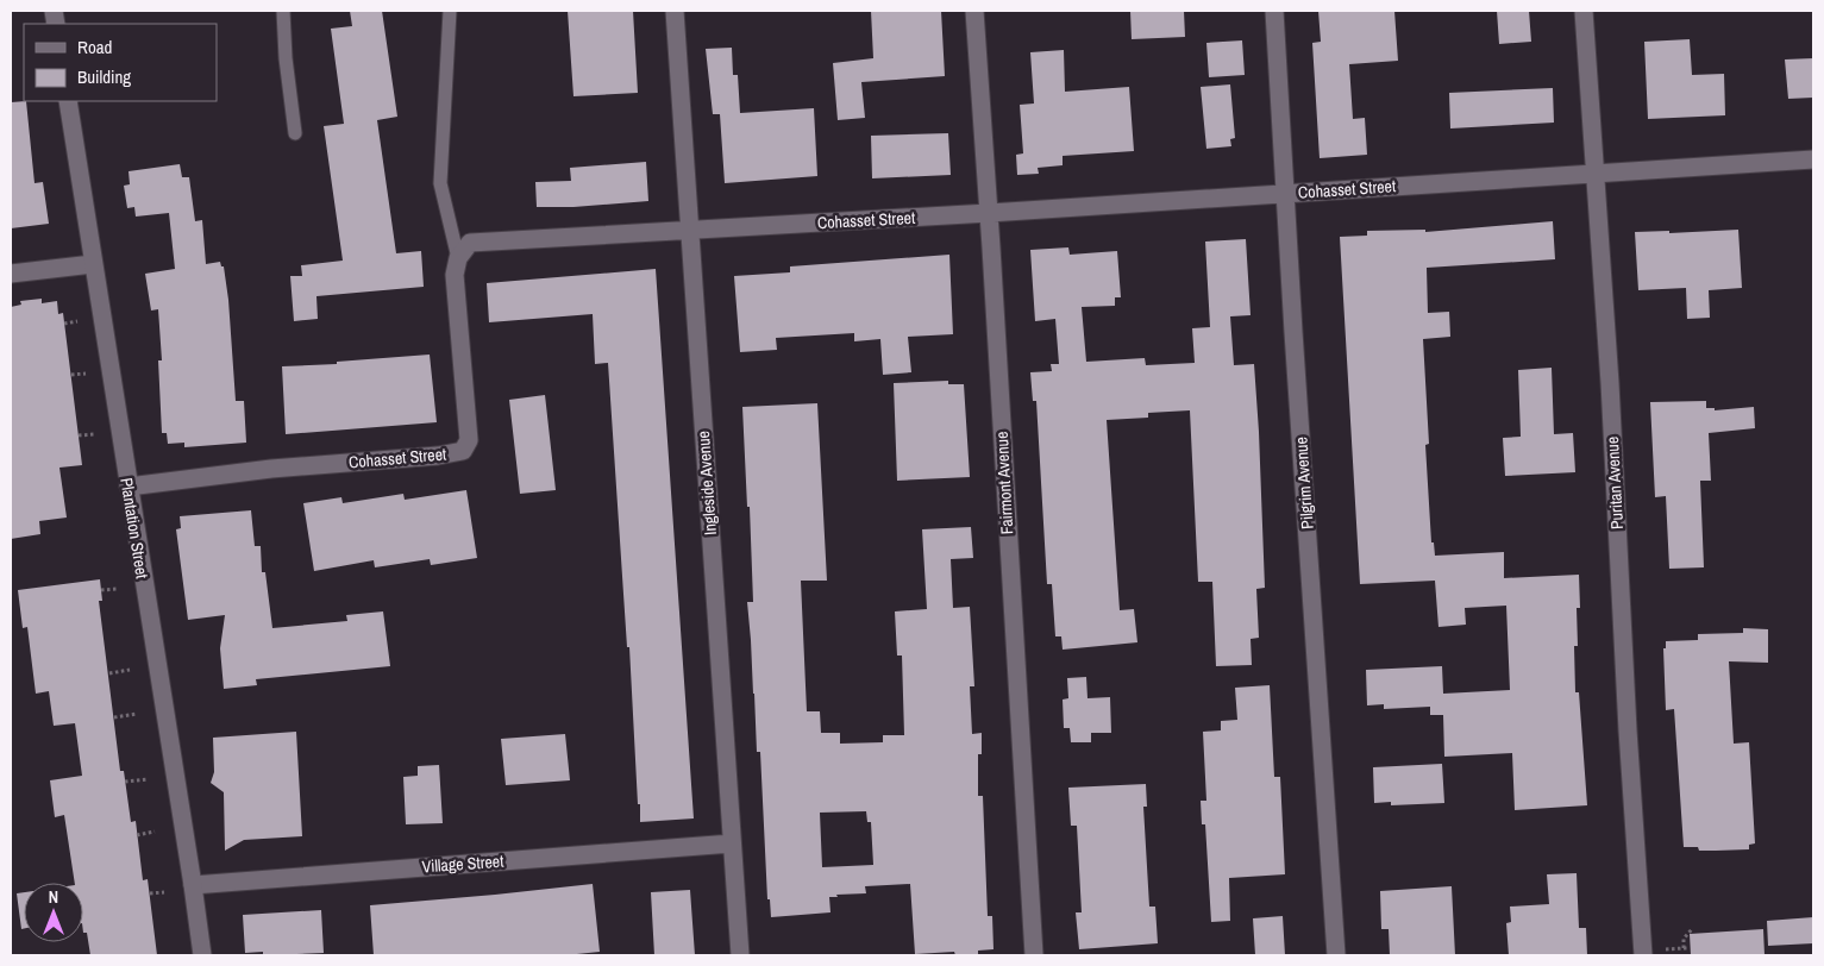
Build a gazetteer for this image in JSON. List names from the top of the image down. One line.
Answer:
{"streets":{"street":["Cohasset Street","Ingleside Avenue","Fairmont Avenue","Pilgrim Avenue","Puritan Avenue","Plantation Street","Village Street"]},"crossings":[["Cohasset Street","Ingleside Avenue"],["Cohasset Street","Fairmont Avenue"],["Cohasset Street","Pilgrim Avenue"],["Cohasset Street","Puritan Avenue"],["Cohasset Street","Plantation Street"],["Ingleside Avenue","Village Street"],["Plantation Street","Village Street"]],"legend":["Road","Building"],"north":"top"}
